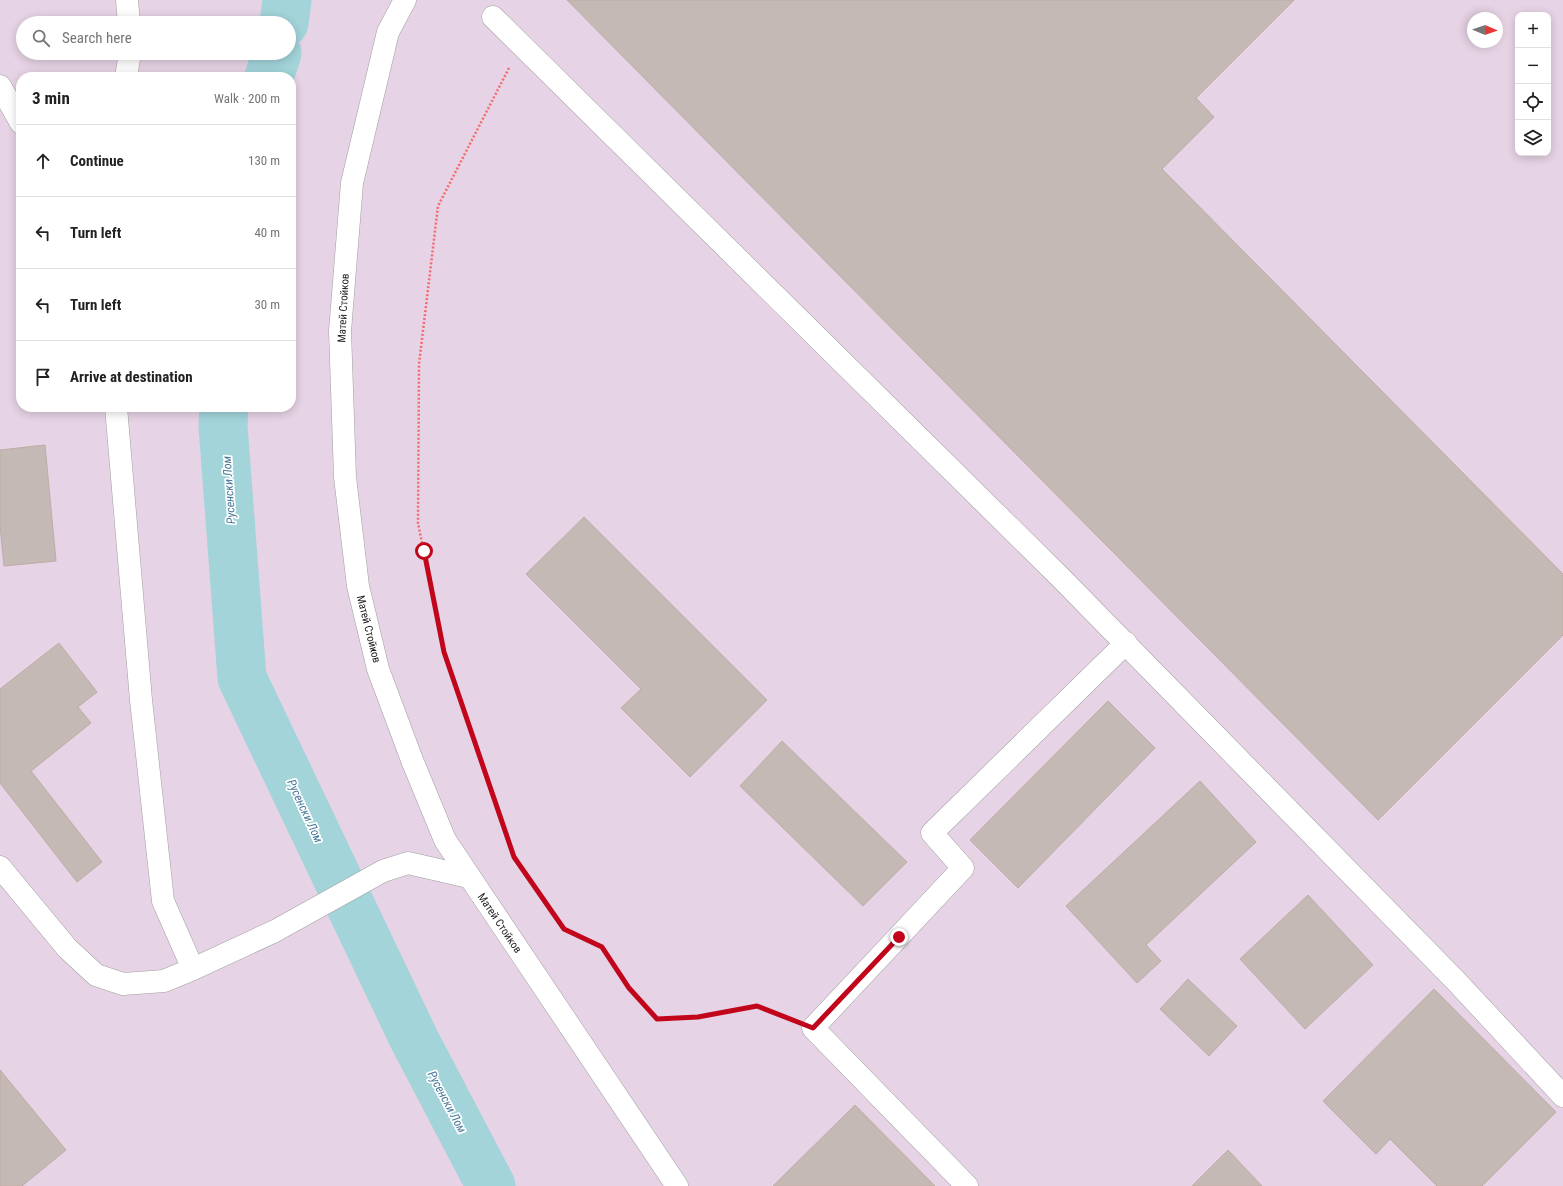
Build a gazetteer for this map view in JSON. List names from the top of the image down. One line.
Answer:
{"streets":{"street":["Матей Стойков"]},"water":["Русенски Лом"],"north":"right","page":{"map_buttons":["+","−"],"search":"Search here","heading":["3 min","Walk · 200 m"],"list":[["Continue","130 m"],["Turn left","40 m"],["Turn left","30 m"],"Arrive at destination"]}}
